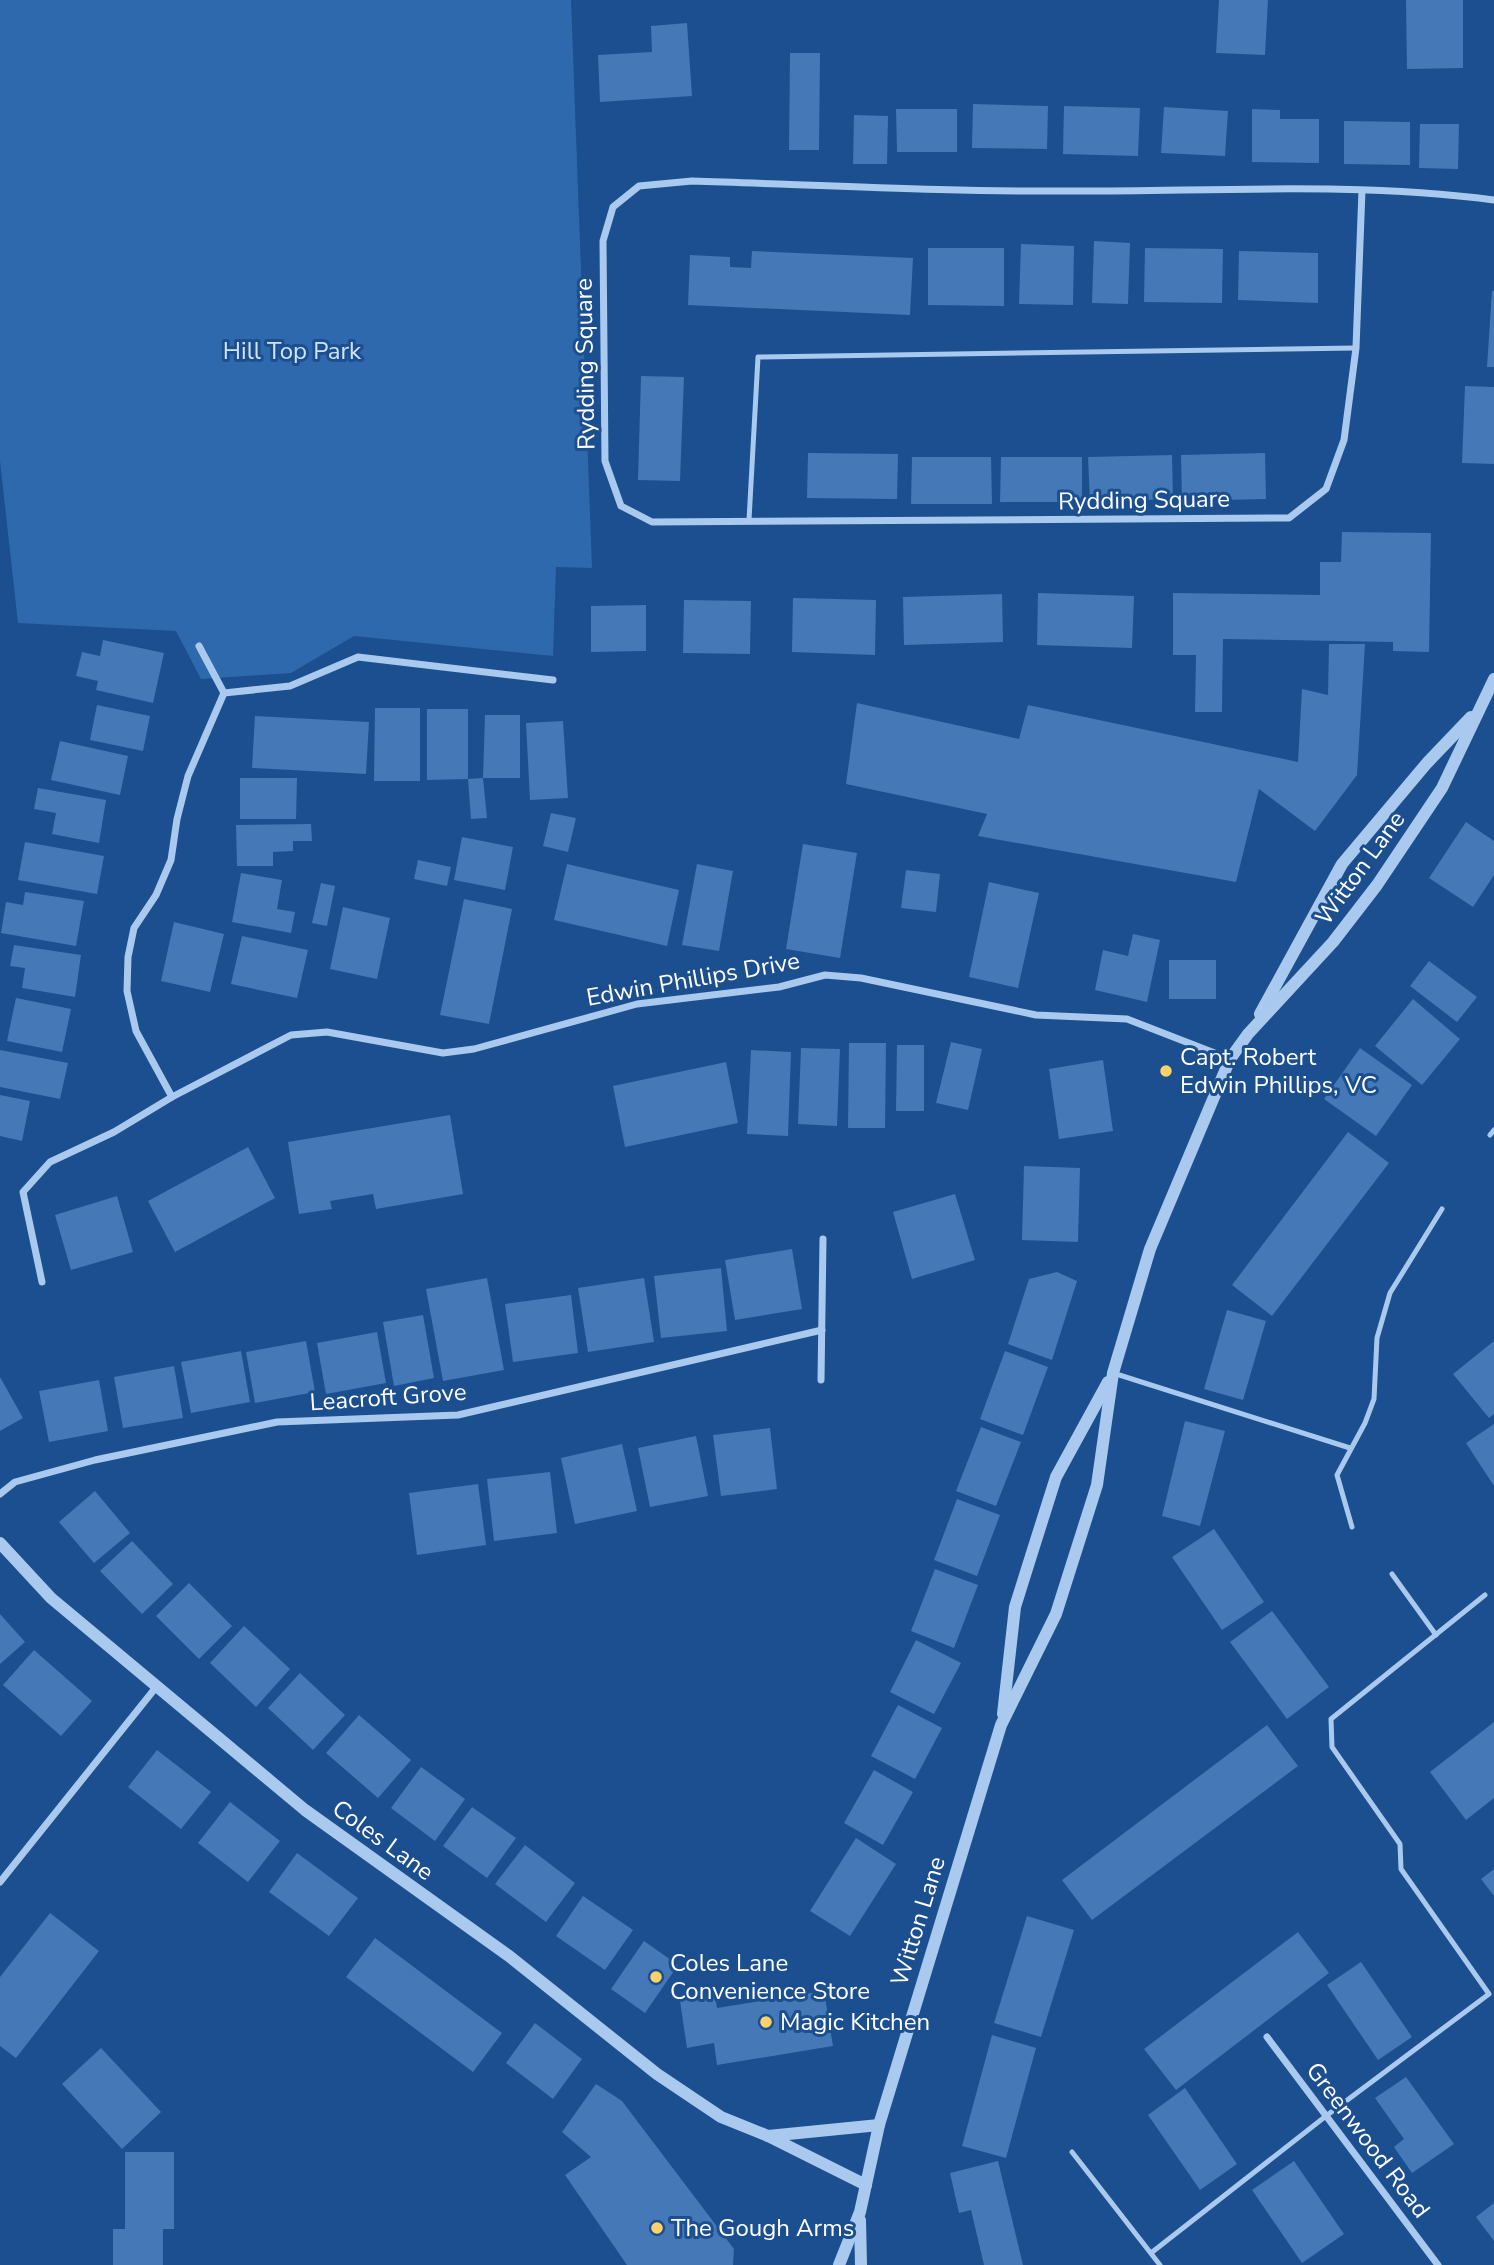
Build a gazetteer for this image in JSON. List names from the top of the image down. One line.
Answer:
{"streets":{"street":["Rydding Square","Witton Lane","Edwin Phillips Drive","Leacroft Grove","Coles Lane","Greenwood Road"]},"crossings":[["Witton Lane","Edwin Phillips Drive"],["Witton Lane","Coles Lane"]],"parks":["Hill Top Park"],"places":["Capt. Robert Edwin Phillips, VC","Coles Lane Convenience Store","Magic Kitchen","The Gough Arms"]}
